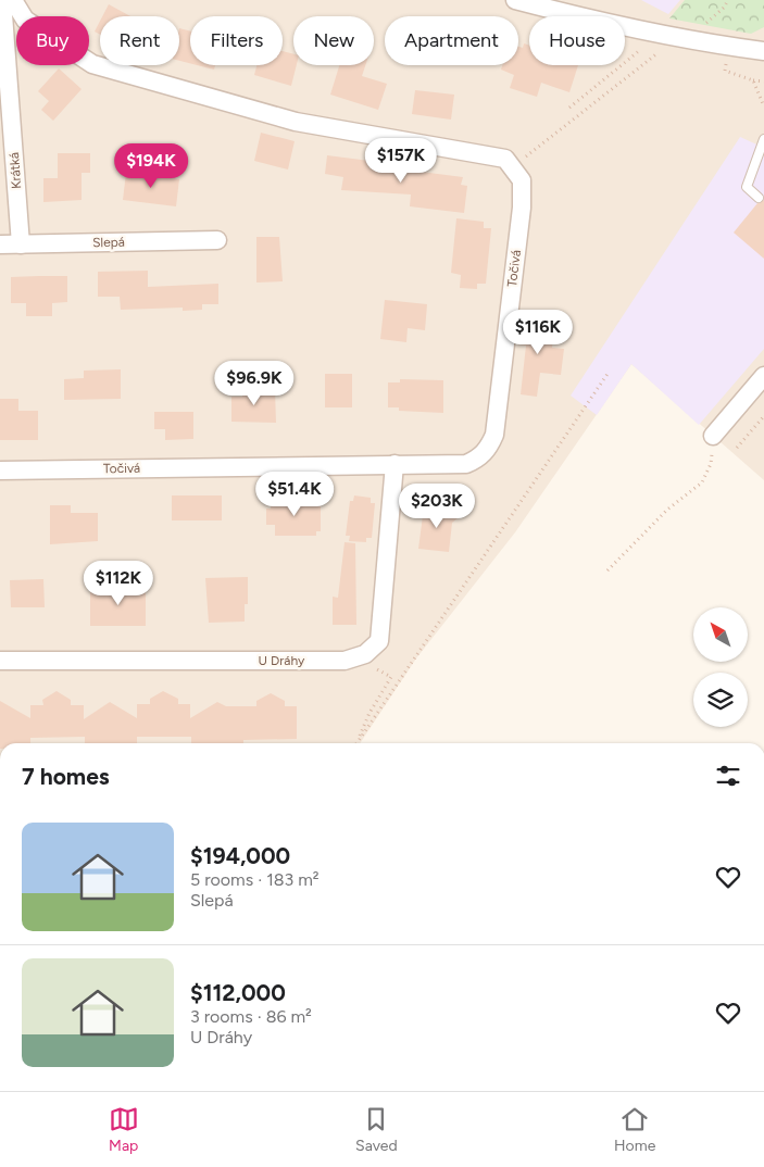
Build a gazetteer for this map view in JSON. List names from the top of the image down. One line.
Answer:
{"streets":{"street":["Krátká","Slepá","Točivá","U Dráhy"]},"crossings":[["Krátká","Slepá"]],"north":"top left","page":{"chip":["Buy","Rent","Filters","New","Apartment","House"],"price":["$157K","$194K","$116K","$96.9K","$51.4K","$203K","$112K"],"heading":"7 homes","list":[{"name":"$194,000","note":"5 rooms · 183 m² · Slepá"},{"name":"$112,000","note":"3 rooms · 86 m² · U Dráhy"}],"tabs":["Map","Saved","Home"]}}
